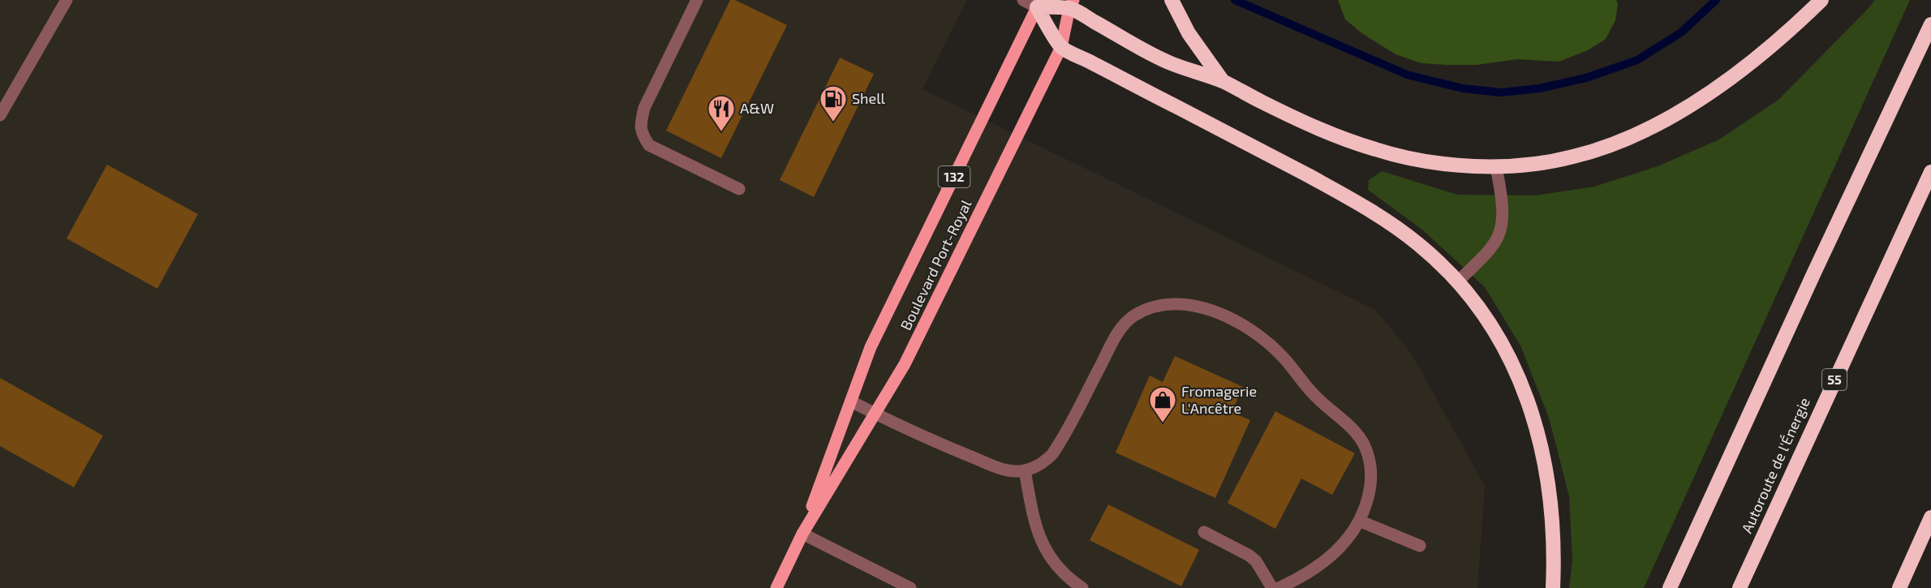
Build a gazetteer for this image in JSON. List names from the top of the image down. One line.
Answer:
{"streets":{"highway":["55","Autoroute de l'Énergie"],"main road":["132","Boulevard Port-Royal"]},"places":{"fuel station":["Shell"],"restaurant":["A&W"],"shop":["Fromagerie L'Ancêtre"]}}
